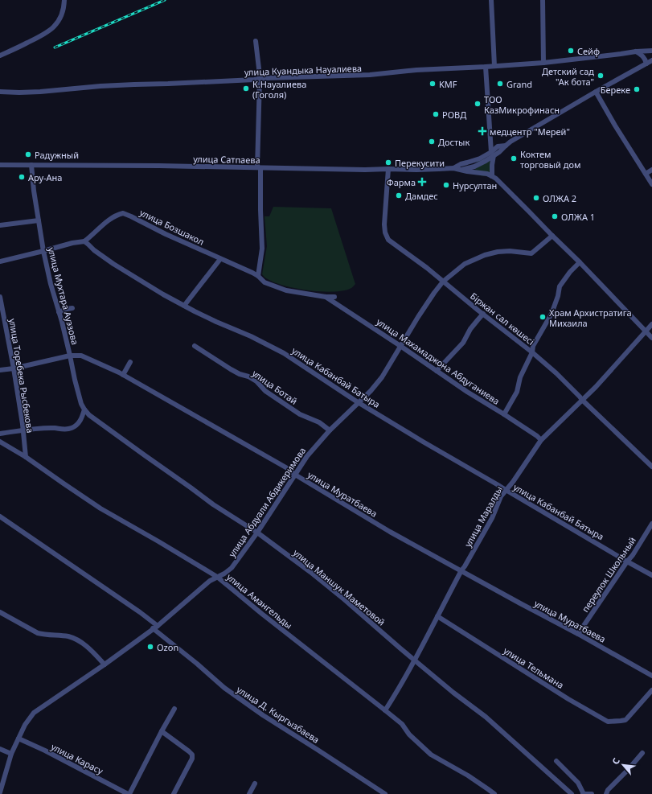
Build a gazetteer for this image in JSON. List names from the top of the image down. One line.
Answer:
{"streets":{"street":["улица Куандыка Науалиева","улица Сатпаева","улица Бозшакол","улица Мухтара Ауэзова","Біржан сал көшесі","улица Махамаджона Абдуганиева","улица Торебека Рысбекова","улица Кабанбай Батыра","улица Ботай","улица Муратбаева","улица Абдуали Абдикеримова","улица Маралды","переулок Школьный","улица Маншук Маметовой","улица Амангельды","улица Тельмана","улица Д. Кыргызбаева","улица Карасу"]},"crossings":[["улица Сатпаева","улица Мухтара Ауэзова"],["улица Сатпаева","Біржан сал көшесі"],["улица Бозшакол","улица Махамаджона Абдуганиева"],["улица Бозшакол","улица Кабанбай Батыра"],["улица Мухтара Ауэзова","улица Муратбаева"],["улица Мухтара Ауэзова","улица Маншук Маметовой"],["Біржан сал көшесі","улица Абдуали Абдикеримова"],["Біржан сал көшесі","улица Маралды"],["улица Махамаджона Абдуганиева","улица Абдуали Абдикеримова"],["улица Махамаджона Абдуганиева","улица Маралды"],["улица Торебека Рысбекова","улица Муратбаева"],["улица Торебека Рысбекова","улица Амангельды"],["улица Кабанбай Батыра","улица Абдуали Абдикеримова"],["улица Кабанбай Батыра","улица Маралды"],["улица Кабанбай Батыра","переулок Школьный"],["улица Ботай","улица Абдуали Абдикеримова"],["улица Муратбаева","улица Абдуали Абдикеримова"],["улица Муратбаева","улица Маралды"],["улица Муратбаева","переулок Школьный"],["улица Абдуали Абдикеримова","улица Маншук Маметовой"],["улица Абдуали Абдикеримова","улица Амангельды"],["улица Абдуали Абдикеримова","улица Д. Кыргызбаева"],["улица Абдуали Абдикеримова","улица Карасу"],["улица Маралды","улица Маншук Маметовой"],["улица Маралды","улица Амангельды"],["улица Маралды","улица Тельмана"]],"places":{"other":["Сейф","Детский сад \"Ак бота\"","KMF","Grand","К.Науалиева (Гоголя)","Береке","ТОО КазМикрофинасн","РОВД","Достык","Радужный","Коктем торговый дом","Перекусити","Ару-Ана","Нурсултан","Дамдес","ОЛЖА 2","ОЛЖА 1","Храм Архистратига Михаила","Ozon"],"health":["медцентр \"Мерей\"","Фарма"]},"north":"top left"}
